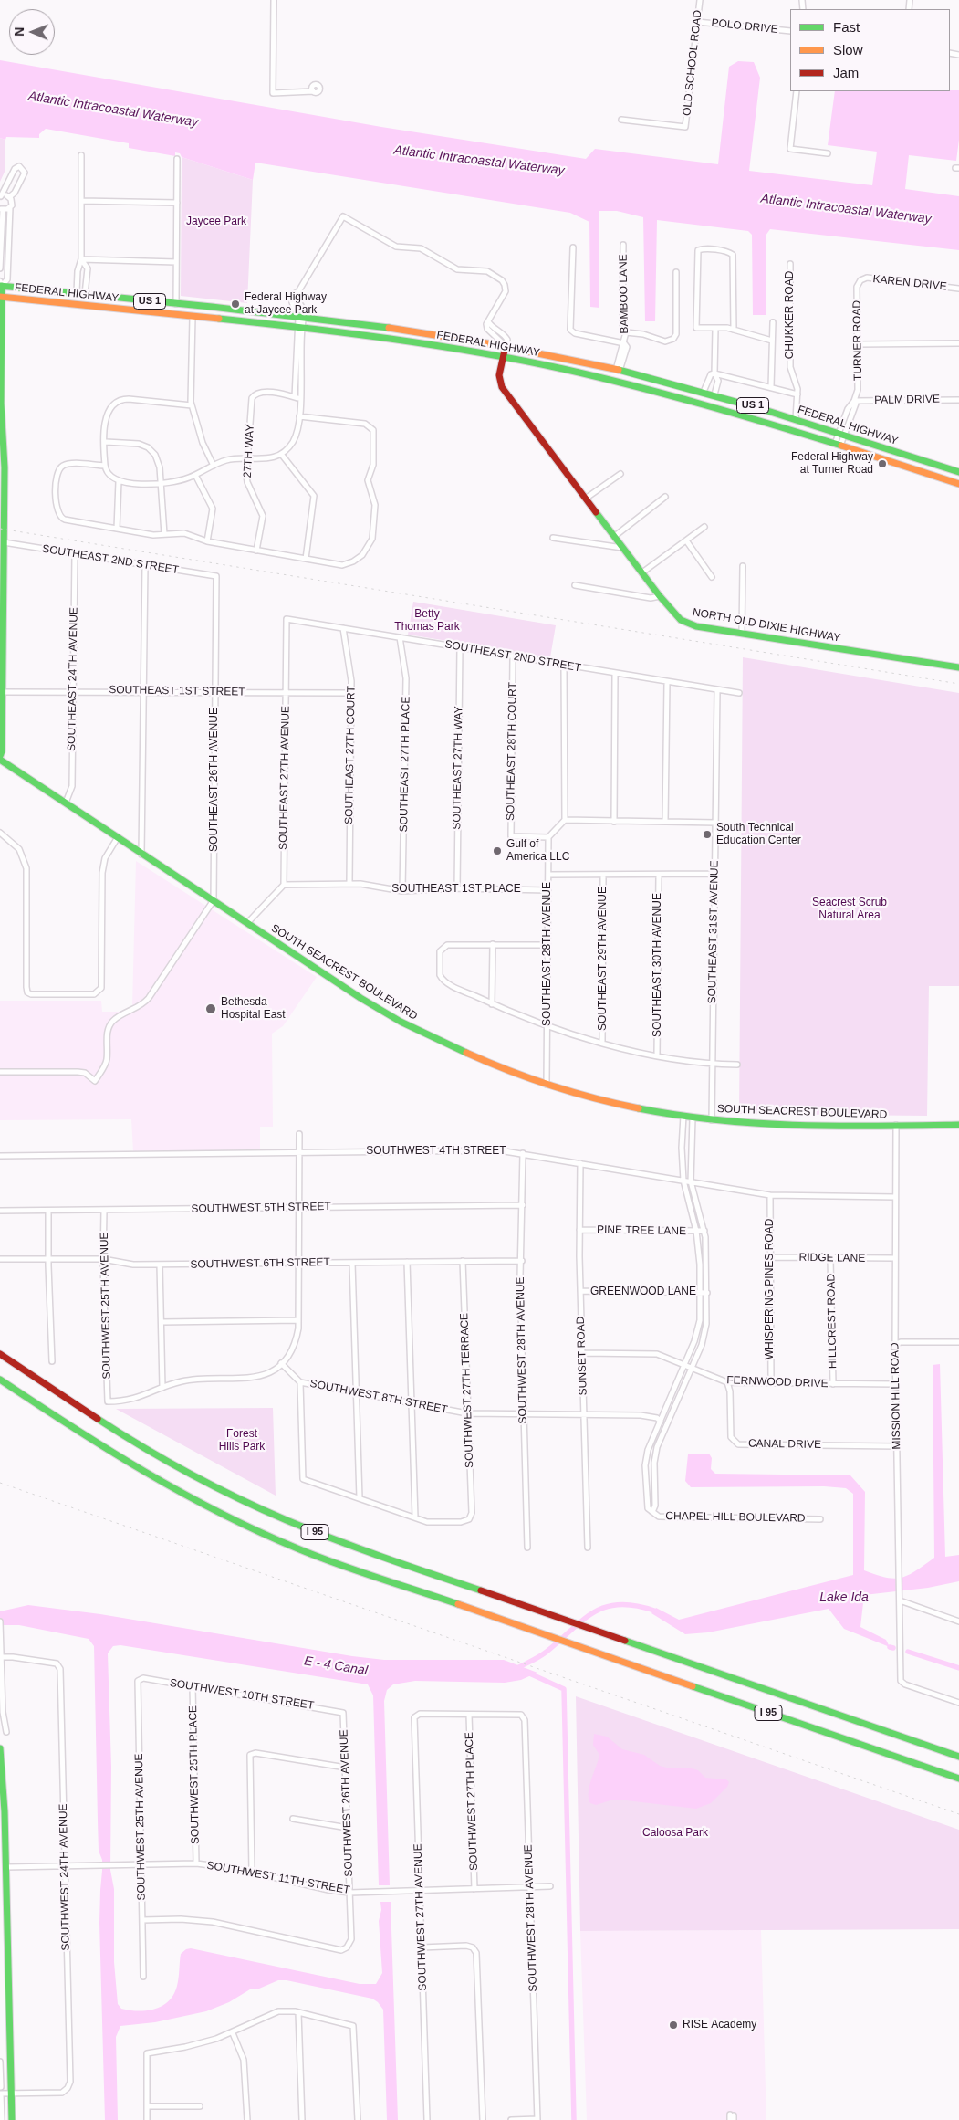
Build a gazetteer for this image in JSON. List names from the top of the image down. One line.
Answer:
{"streets":{"main road":["FEDERAL HIGHWAY","US 1","NORTH OLD DIXIE HIGHWAY","SOUTH SEACREST BOULEVARD","I 95"],"street":["POLO DRIVE","OLD SCHOOL ROAD","KAREN DRIVE","BAMBOO LANE","CHUKKER ROAD","TURNER ROAD","PALM DRIVE","27TH WAY","SOUTHEAST 2ND STREET","SOUTHEAST 24TH AVENUE","SOUTHEAST 1ST STREET","SOUTHEAST 28TH COURT","SOUTHEAST 27TH COURT","SOUTHEAST 27TH PLACE","SOUTHEAST 27TH WAY","SOUTHEAST 27TH AVENUE","SOUTHEAST 26TH AVENUE","SOUTHEAST 1ST PLACE","SOUTHEAST 31ST AVENUE","SOUTHEAST 28TH AVENUE","SOUTHEAST 29TH AVENUE","SOUTHEAST 30TH AVENUE","SOUTHWEST 4TH STREET","SOUTHWEST 5TH STREET","PINE TREE LANE","RIDGE LANE","SOUTHWEST 6TH STREET","WHISPERING PINES ROAD","GREENWOOD LANE","SOUTHWEST 25TH AVENUE","HILLCREST ROAD","SOUTHWEST 28TH AVENUE","SUNSET ROAD","FERNWOOD DRIVE","SOUTHWEST 27TH TERRACE","MISSION HILL ROAD","SOUTHWEST 8TH STREET","CANAL DRIVE","CHAPEL HILL BOULEVARD","SOUTHWEST 10TH STREET","SOUTHWEST 25TH PLACE","SOUTHWEST 27TH PLACE","SOUTHWEST 26TH AVENUE","SOUTHWEST 24TH AVENUE","SOUTHWEST 11TH STREET","SOUTHWEST 27TH AVENUE"]},"crossings":[["POLO DRIVE","OLD SCHOOL ROAD"],["KAREN DRIVE","TURNER ROAD"],["FEDERAL HIGHWAY","BAMBOO LANE"],["FEDERAL HIGHWAY","CHUKKER ROAD"],["FEDERAL HIGHWAY","TURNER ROAD"],["FEDERAL HIGHWAY","NORTH OLD DIXIE HIGHWAY"],["TURNER ROAD","PALM DRIVE"],["SOUTHEAST 2ND STREET","SOUTHEAST 24TH AVENUE"],["SOUTHEAST 2ND STREET","SOUTHEAST 28TH COURT"],["SOUTHEAST 2ND STREET","SOUTHEAST 27TH COURT"],["SOUTHEAST 2ND STREET","SOUTHEAST 27TH PLACE"],["SOUTHEAST 2ND STREET","SOUTHEAST 27TH WAY"],["SOUTHEAST 2ND STREET","SOUTHEAST 27TH AVENUE"],["SOUTHEAST 2ND STREET","SOUTHEAST 26TH AVENUE"],["SOUTHEAST 2ND STREET","SOUTHEAST 31ST AVENUE"],["SOUTHEAST 24TH AVENUE","SOUTHEAST 1ST STREET"],["SOUTHEAST 24TH AVENUE","SOUTH SEACREST BOULEVARD"],["SOUTHEAST 1ST STREET","SOUTHEAST 27TH COURT"],["SOUTHEAST 1ST STREET","SOUTHEAST 27TH AVENUE"],["SOUTHEAST 1ST STREET","SOUTHEAST 26TH AVENUE"],["SOUTHEAST 28TH COURT","SOUTHEAST 28TH AVENUE"],["SOUTHEAST 27TH COURT","SOUTHEAST 1ST PLACE"],["SOUTHEAST 27TH PLACE","SOUTHEAST 1ST PLACE"],["SOUTHEAST 27TH WAY","SOUTHEAST 1ST PLACE"],["SOUTHEAST 27TH AVENUE","SOUTHEAST 1ST PLACE"],["SOUTHEAST 26TH AVENUE","SOUTH SEACREST BOULEVARD"],["SOUTHEAST 1ST PLACE","SOUTHEAST 28TH AVENUE"],["SOUTHEAST 31ST AVENUE","SOUTH SEACREST BOULEVARD"],["SOUTHEAST 28TH AVENUE","SOUTH SEACREST BOULEVARD"],["SOUTH SEACREST BOULEVARD","MISSION HILL ROAD"],["SOUTH SEACREST BOULEVARD","CHAPEL HILL BOULEVARD"],["SOUTHWEST 4TH STREET","WHISPERING PINES ROAD"],["SOUTHWEST 4TH STREET","SOUTHWEST 28TH AVENUE"],["SOUTHWEST 4TH STREET","SUNSET ROAD"],["SOUTHWEST 4TH STREET","MISSION HILL ROAD"],["SOUTHWEST 4TH STREET","CHAPEL HILL BOULEVARD"],["SOUTHWEST 5TH STREET","SOUTHWEST 25TH AVENUE"],["SOUTHWEST 5TH STREET","SOUTHWEST 28TH AVENUE"],["PINE TREE LANE","SUNSET ROAD"],["PINE TREE LANE","CHAPEL HILL BOULEVARD"],["RIDGE LANE","WHISPERING PINES ROAD"],["RIDGE LANE","HILLCREST ROAD"],["RIDGE LANE","MISSION HILL ROAD"],["SOUTHWEST 6TH STREET","SOUTHWEST 25TH AVENUE"],["SOUTHWEST 6TH STREET","SOUTHWEST 28TH AVENUE"],["SOUTHWEST 6TH STREET","SOUTHWEST 27TH TERRACE"],["WHISPERING PINES ROAD","FERNWOOD DRIVE"],["GREENWOOD LANE","SUNSET ROAD"],["GREENWOOD LANE","CHAPEL HILL BOULEVARD"],["SOUTHWEST 25TH AVENUE","SOUTHWEST 10TH STREET"],["SOUTHWEST 25TH AVENUE","SOUTHWEST 26TH AVENUE"],["SOUTHWEST 25TH AVENUE","SOUTHWEST 11TH STREET"],["HILLCREST ROAD","FERNWOOD DRIVE"],["SOUTHWEST 28TH AVENUE","SOUTHWEST 8TH STREET"],["SOUTHWEST 28TH AVENUE","SOUTHWEST 27TH PLACE"],["SOUTHWEST 28TH AVENUE","SOUTHWEST 11TH STREET"],["SOUTHWEST 28TH AVENUE","SOUTHWEST 27TH AVENUE"],["SUNSET ROAD","FERNWOOD DRIVE"],["SUNSET ROAD","SOUTHWEST 8TH STREET"],["FERNWOOD DRIVE","MISSION HILL ROAD"],["FERNWOOD DRIVE","CANAL DRIVE"],["FERNWOOD DRIVE","CHAPEL HILL BOULEVARD"],["SOUTHWEST 27TH TERRACE","SOUTHWEST 8TH STREET"],["MISSION HILL ROAD","CANAL DRIVE"],["SOUTHWEST 8TH STREET","CHAPEL HILL BOULEVARD"],["SOUTHWEST 10TH STREET","SOUTHWEST 25TH PLACE"],["SOUTHWEST 10TH STREET","SOUTHWEST 26TH AVENUE"],["SOUTHWEST 25TH PLACE","SOUTHWEST 11TH STREET"],["SOUTHWEST 27TH PLACE","SOUTHWEST 11TH STREET"],["SOUTHWEST 27TH PLACE","SOUTHWEST 27TH AVENUE"],["SOUTHWEST 26TH AVENUE","SOUTHWEST 11TH STREET"],["SOUTHWEST 24TH AVENUE","SOUTHWEST 11TH STREET"],["SOUTHWEST 11TH STREET","SOUTHWEST 27TH AVENUE"]],"water":["Atlantic Intracoastal Waterway","Lake Ida","E - 4 Canal"],"parks":["Jaycee Park","Betty Thomas Park","Seacrest Scrub Natural Area","Forest Hills Park","Caloosa Park"],"places":["Federal Highway at Jaycee Park","Federal Highway at Turner Road","South Technical Education Center","Gulf of America LLC","Bethesda Hospital East","RISE Academy"],"legend":["Fast","Slow","Jam"],"north":"left"}
